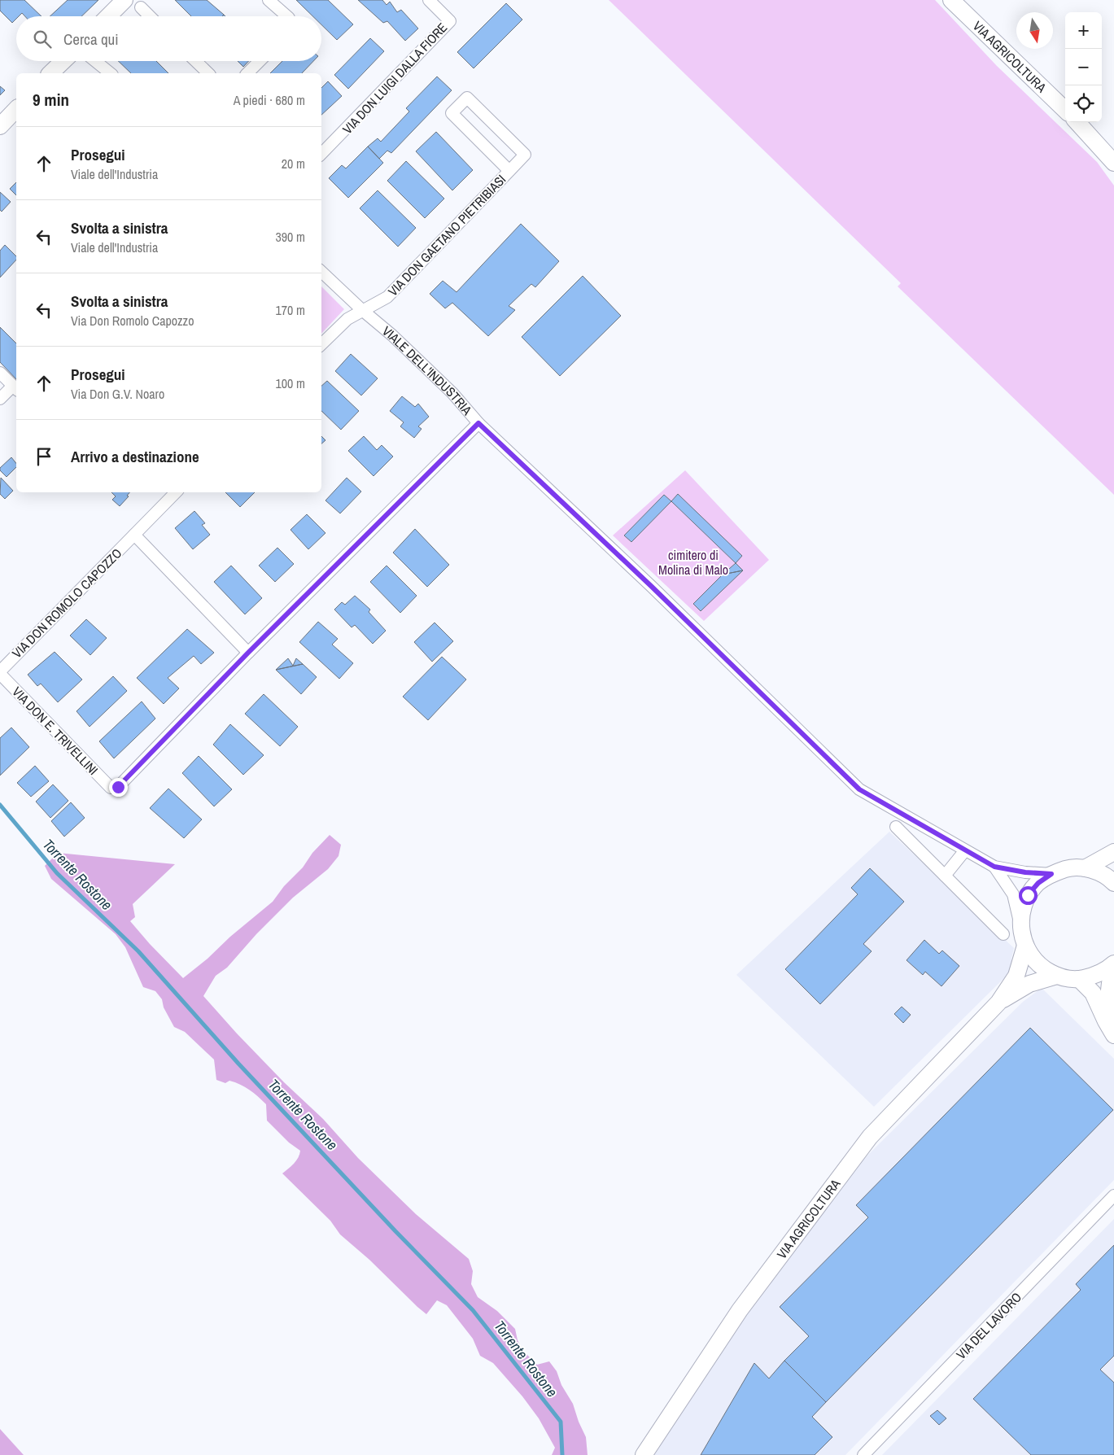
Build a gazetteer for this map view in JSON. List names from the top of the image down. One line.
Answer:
{"streets":{"main road":["VIA AGRICOLTURA","VIALE DELL'INDUSTRIA"],"street":["VIA DON LUIGI DALLA FIORE","VIA DON GAETANO PIETRIBIASI","VIA DON ROMOLO CAPOZZO","VIA DON E. TRIVELLINI","VIA DEL LAVORO"]},"crossings":[["VIA AGRICOLTURA","VIALE DELL'INDUSTRIA"],["VIA DON GAETANO PIETRIBIASI","VIALE DELL'INDUSTRIA"],["VIA DON ROMOLO CAPOZZO","VIA DON E. TRIVELLINI"]],"water":["Torrente Rostone"],"parks":["cimitero di Molina di Malo"],"north":"bottom","page":{"map_buttons":["+","−"],"search":"Cerca qui","heading":["9 min","A piedi · 680 m"],"list":[["Prosegui","Viale dell'Industria","20 m"],["Svolta a sinistra","Viale dell'Industria","390 m"],["Svolta a sinistra","Via Don Romolo Capozzo","170 m"],["Prosegui","Via Don G.V. Noaro","100 m"],"Arrivo a destinazione"]}}
